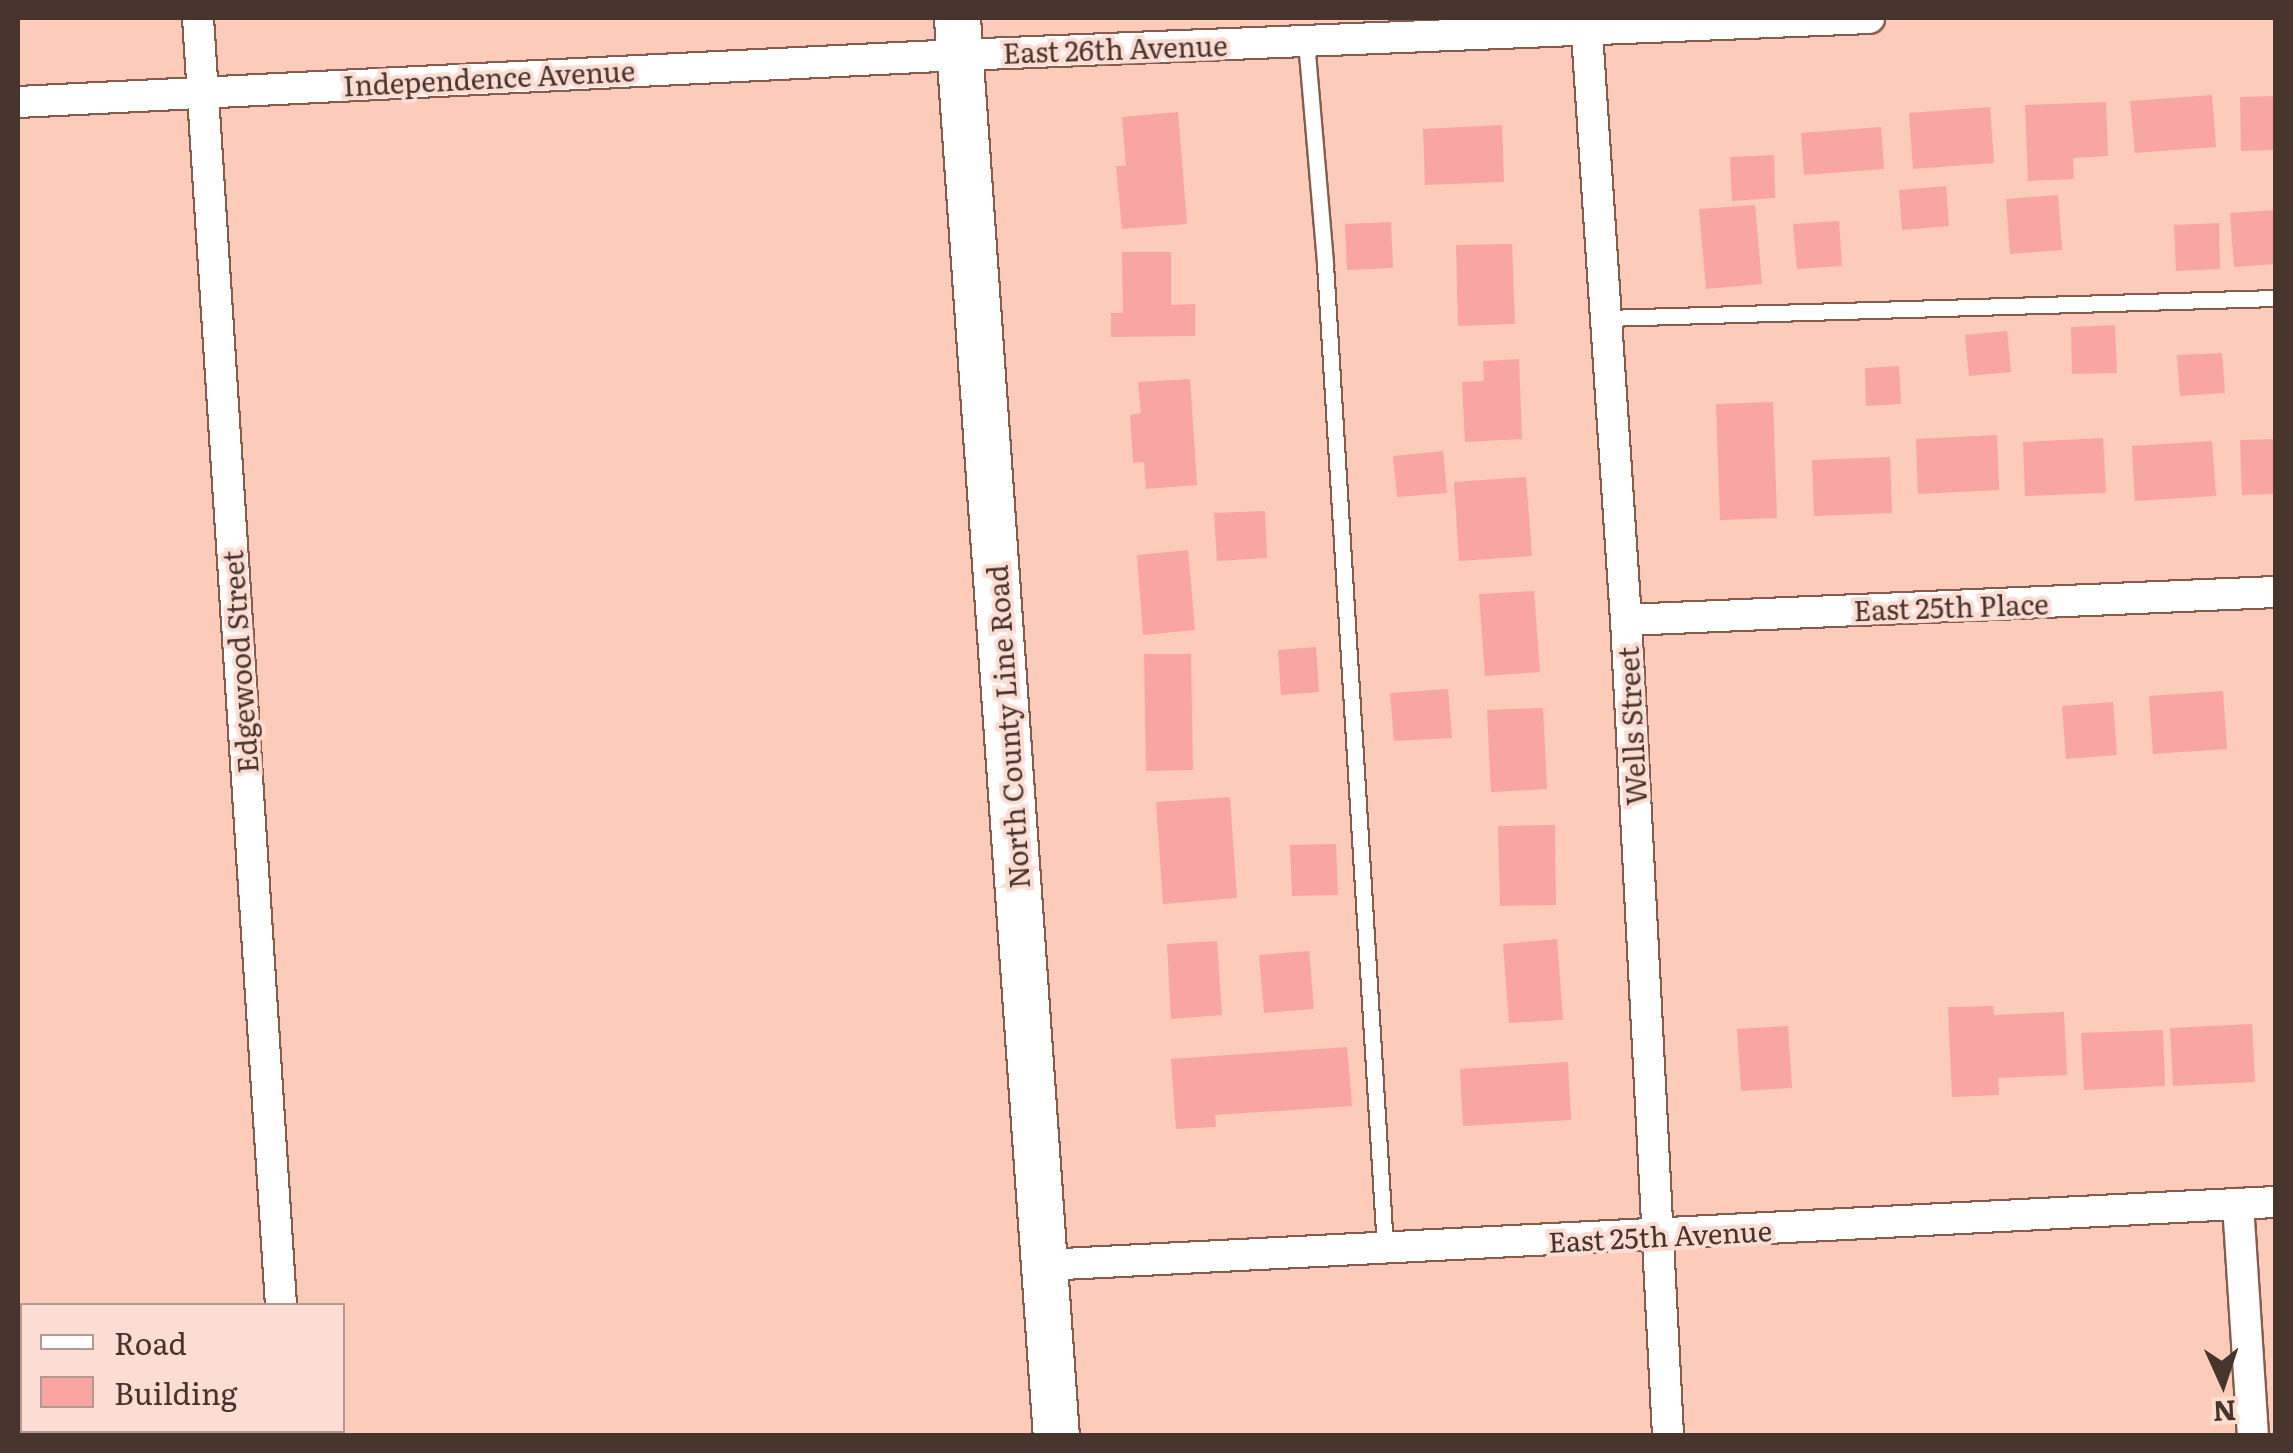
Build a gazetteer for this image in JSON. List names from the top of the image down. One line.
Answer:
{"streets":{"main road":["North County Line Road"],"street":["East 26th Avenue","Independence Avenue","East 25th Place","Edgewood Street","Wells Street","East 25th Avenue"]},"crossings":[["East 26th Avenue","Independence Avenue"],["East 26th Avenue","Wells Street"],["East 26th Avenue","North County Line Road"],["Independence Avenue","Edgewood Street"],["Independence Avenue","North County Line Road"],["East 25th Place","Wells Street"],["Wells Street","East 25th Avenue"],["North County Line Road","East 25th Avenue"]],"legend":["Road","Building"],"north":"bottom"}
